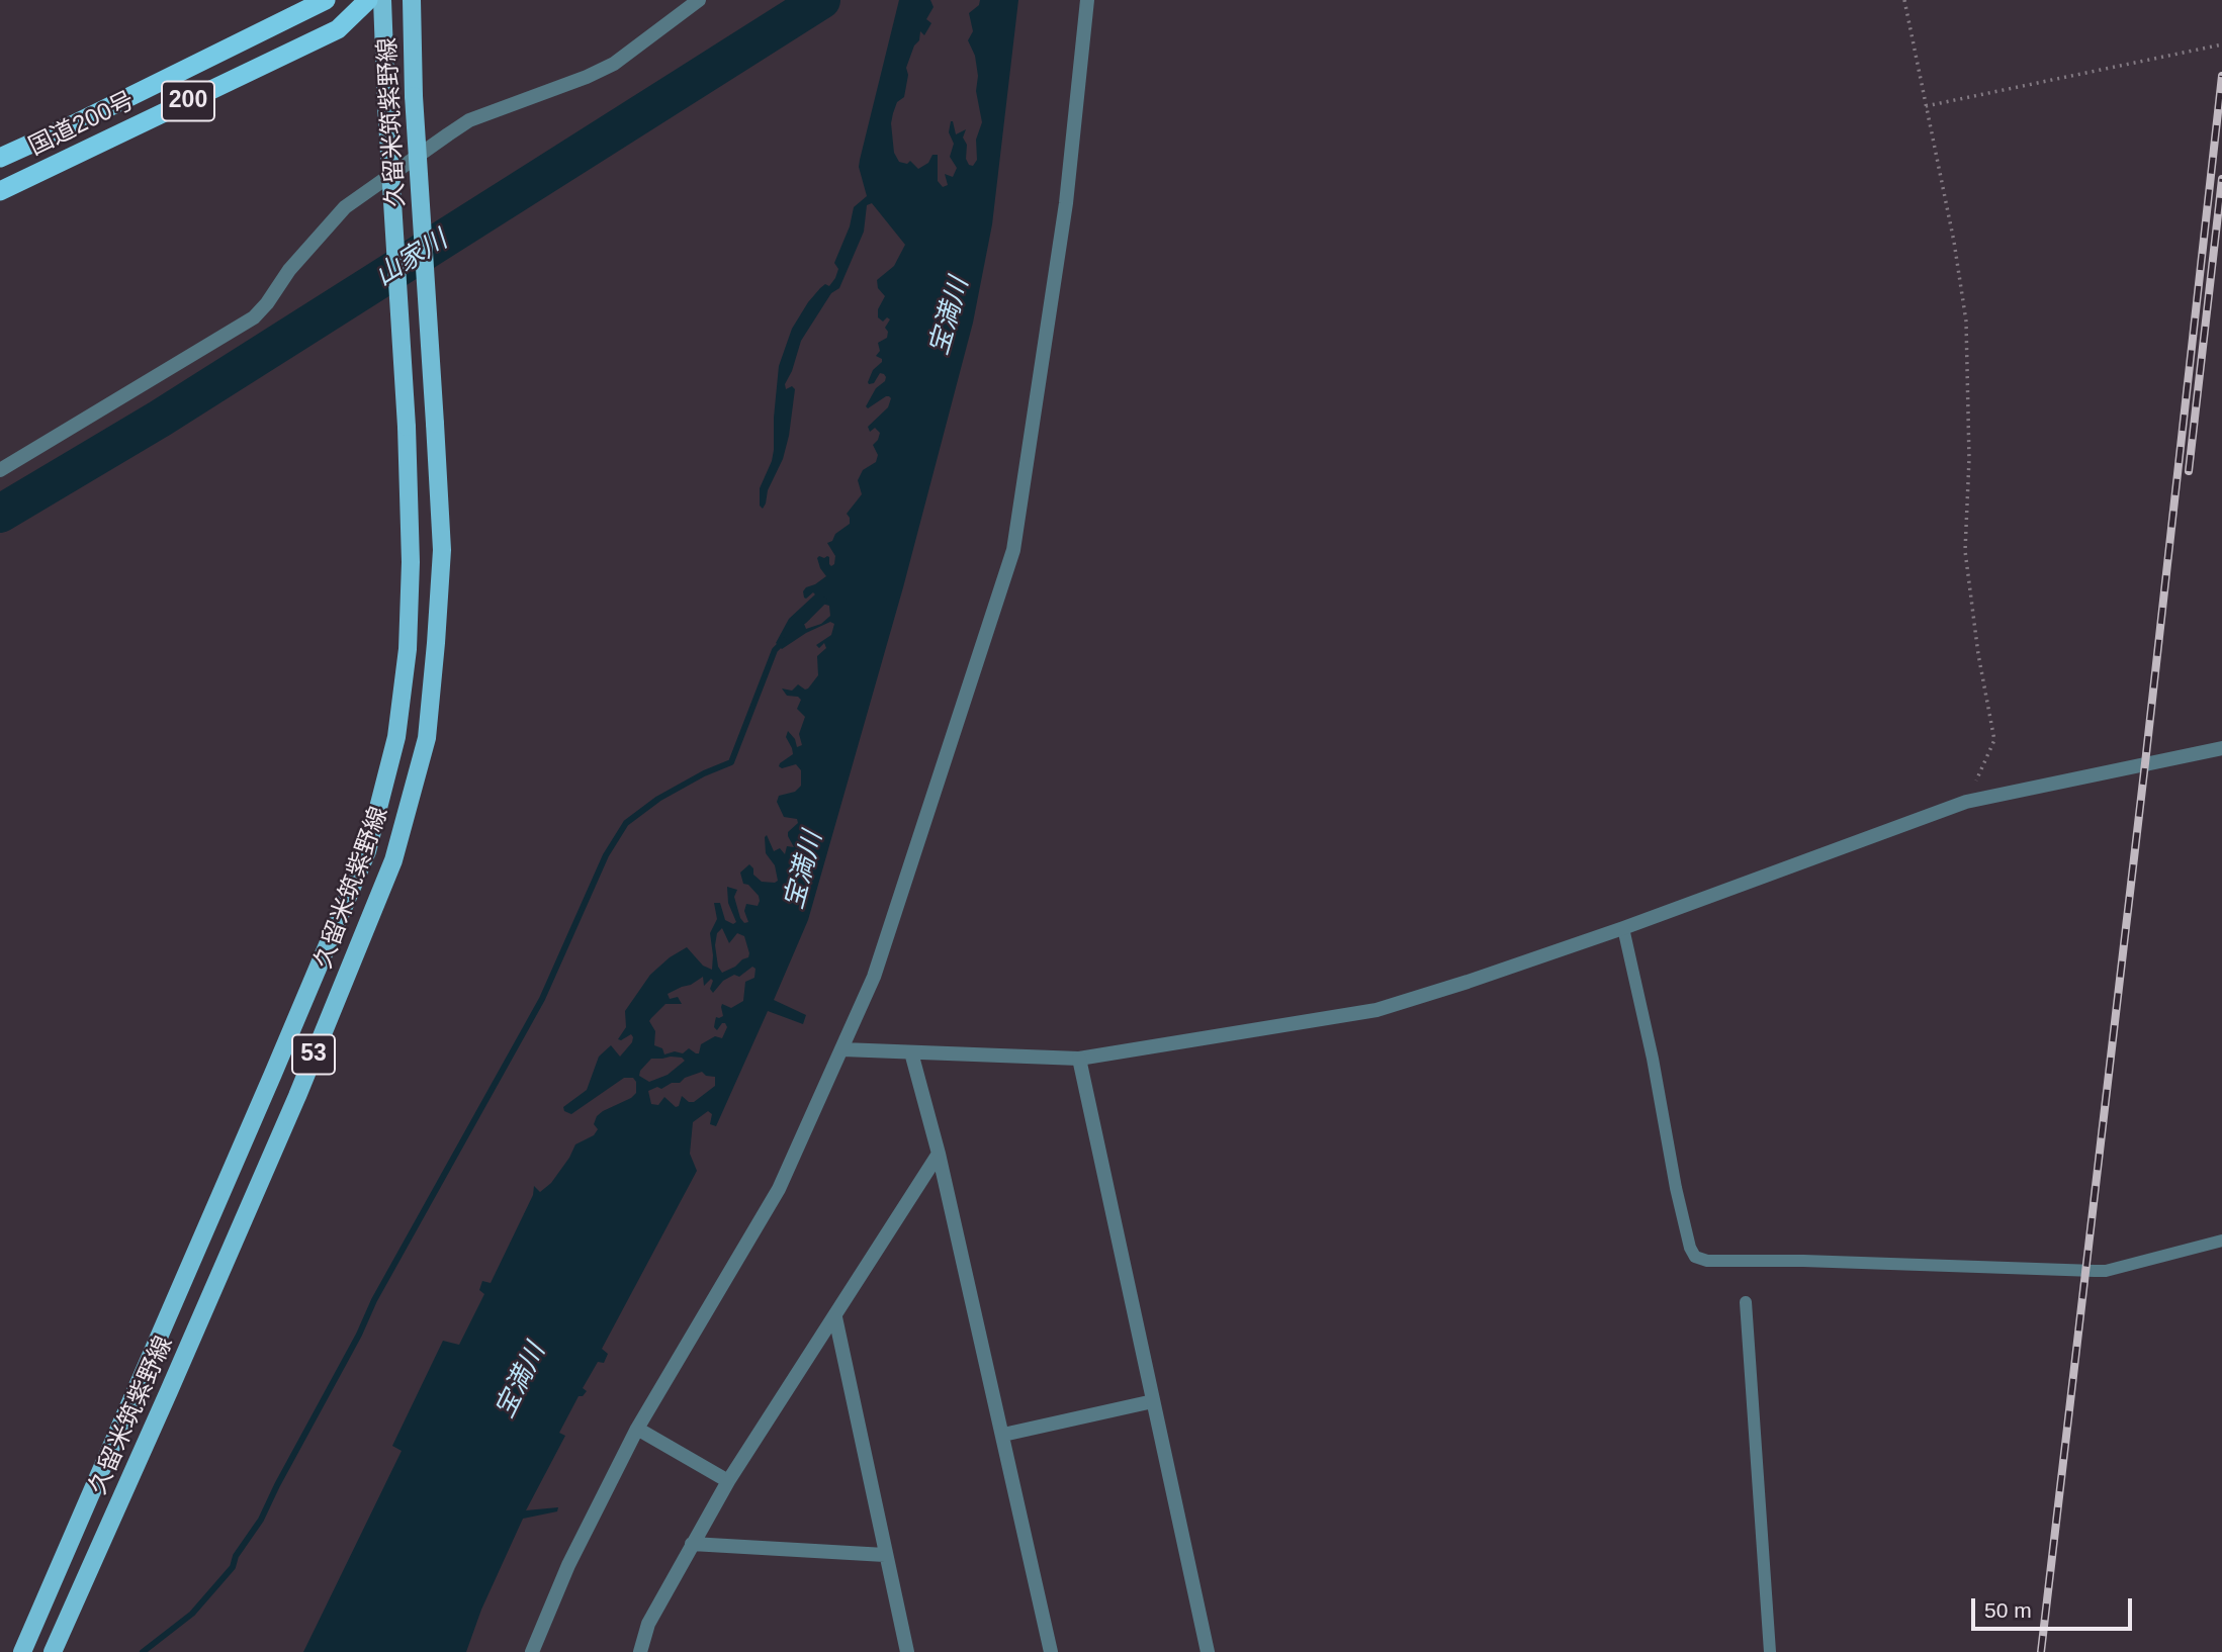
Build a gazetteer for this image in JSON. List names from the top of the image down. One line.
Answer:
{"streets":{"highway":["200","国道200号"],"main road":["久留米筑紫野線","53"]},"water":["山家川","宝満川"],"scale_bar":"50 m"}
